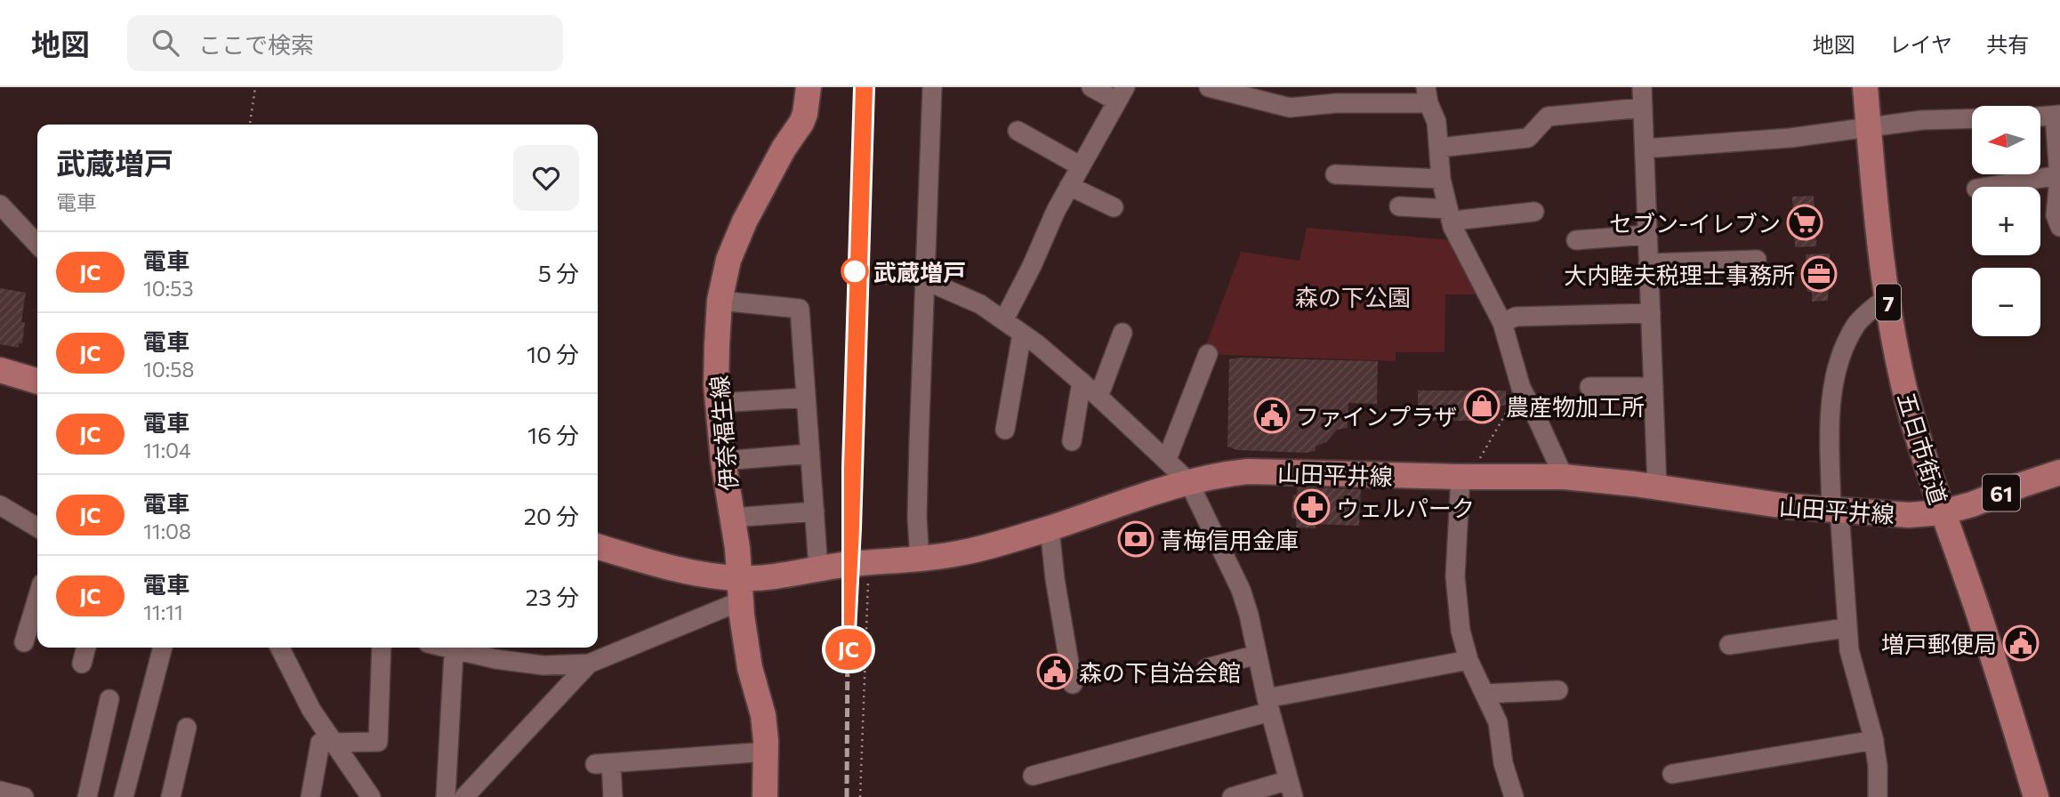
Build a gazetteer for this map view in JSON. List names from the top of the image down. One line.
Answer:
{"streets":{"main road":["7","伊奈福生線","五日市街道","山田平井線","61"]},"crossings":[["伊奈福生線","山田平井線"],["五日市街道","山田平井線"],["五日市街道","61"],["山田平井線","61"]],"parks":["森の下公園"],"places":{"supermarket":["セブン-イレブン"],"other":["武蔵増戸"],"office":["大内睦夫税理士事務所"],"shop":["農産物加工所"],"public building":["ファインプラザ","増戸郵便局","森の下自治会館"],"pharmacy":["ウェルパーク"],"bank":["青梅信用金庫"]},"north":"left","page":{"header":"地図","search":"ここで検索","nav":["地図","レイヤ","共有"],"on_map":"JC","map_buttons":["+","−"],"heading":["武蔵増戸","電車"],"list":[{"mark":"JC","name":"電車","note":"10:53","value":"5 分"},{"mark":"JC","name":"電車","note":"10:58","value":"10 分"},{"mark":"JC","name":"電車","note":"11:04","value":"16 分"},{"mark":"JC","name":"電車","note":"11:08","value":"20 分"},{"mark":"JC","name":"電車","note":"11:11","value":"23 分"}]}}
